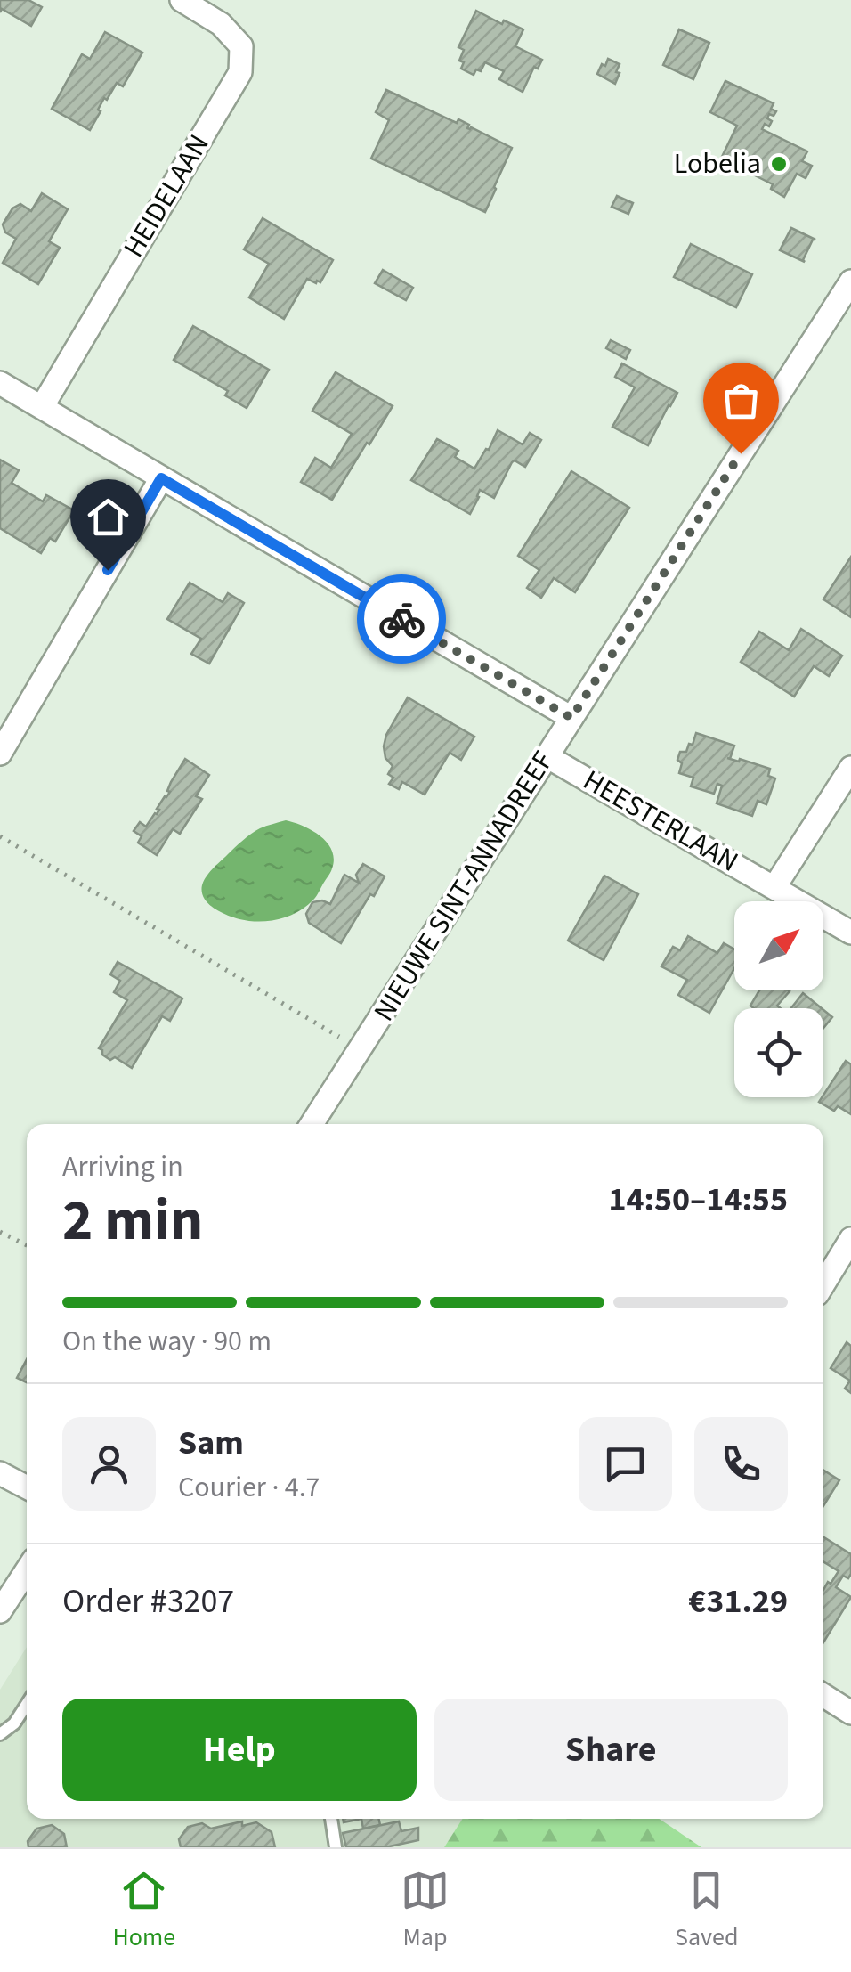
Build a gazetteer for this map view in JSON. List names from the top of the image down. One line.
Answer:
{"streets":{"street":["HEIDELAAN","HEESTERLAAN","NIEUWE SINT-ANNADREEF"]},"crossings":[["HEESTERLAAN","NIEUWE SINT-ANNADREEF"]],"places":["Lobelia"],"north":"top right","page":{"heading":["2 min","Arriving in","14:50–14:55"],"panel":["Sam","Courier · 4.7","Order #3207","€31.29"],"bar":"On the way · 90 m","buttons":["Help","Share"],"tabs":["Home","Map","Saved"]}}
